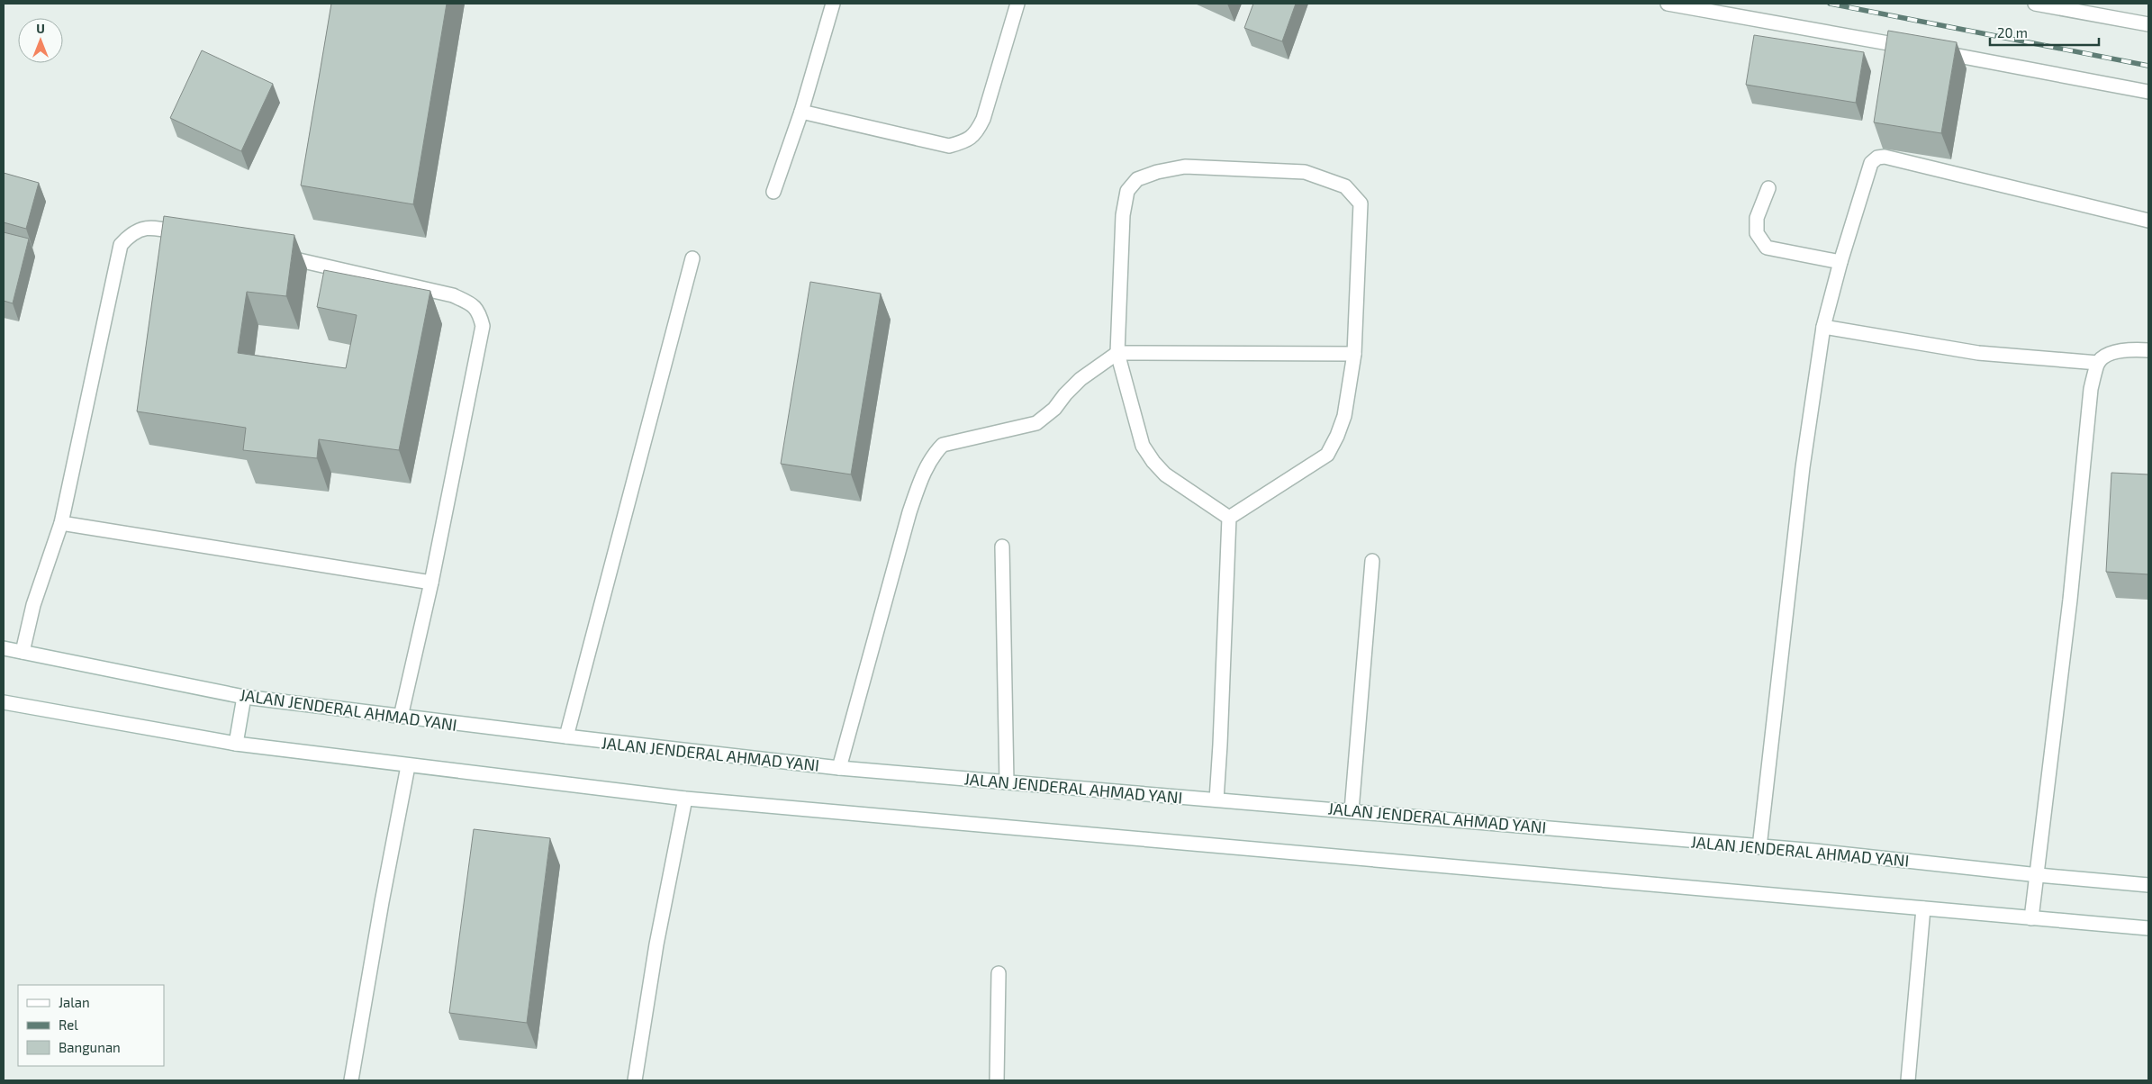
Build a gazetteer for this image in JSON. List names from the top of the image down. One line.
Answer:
{"streets":{"main road":["JALAN JENDERAL AHMAD YANI"]},"legend":["Jalan","Rel","Bangunan"],"scale_bar":"20 m","north":"top"}
